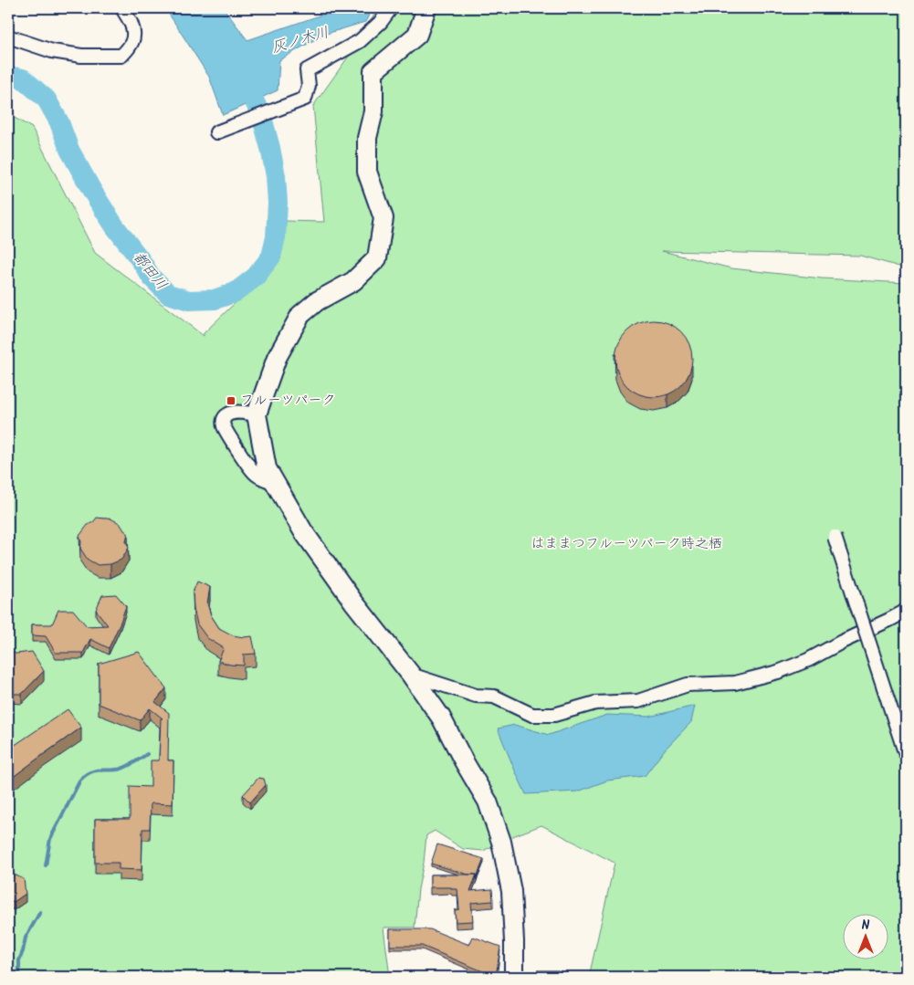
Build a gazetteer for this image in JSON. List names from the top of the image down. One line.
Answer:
{"water":["灰ノ木川","都田川"],"parks":["はままつフルーツパーク時之栖"],"places":{"transit":["フルーツパーク"]},"north":"top"}
